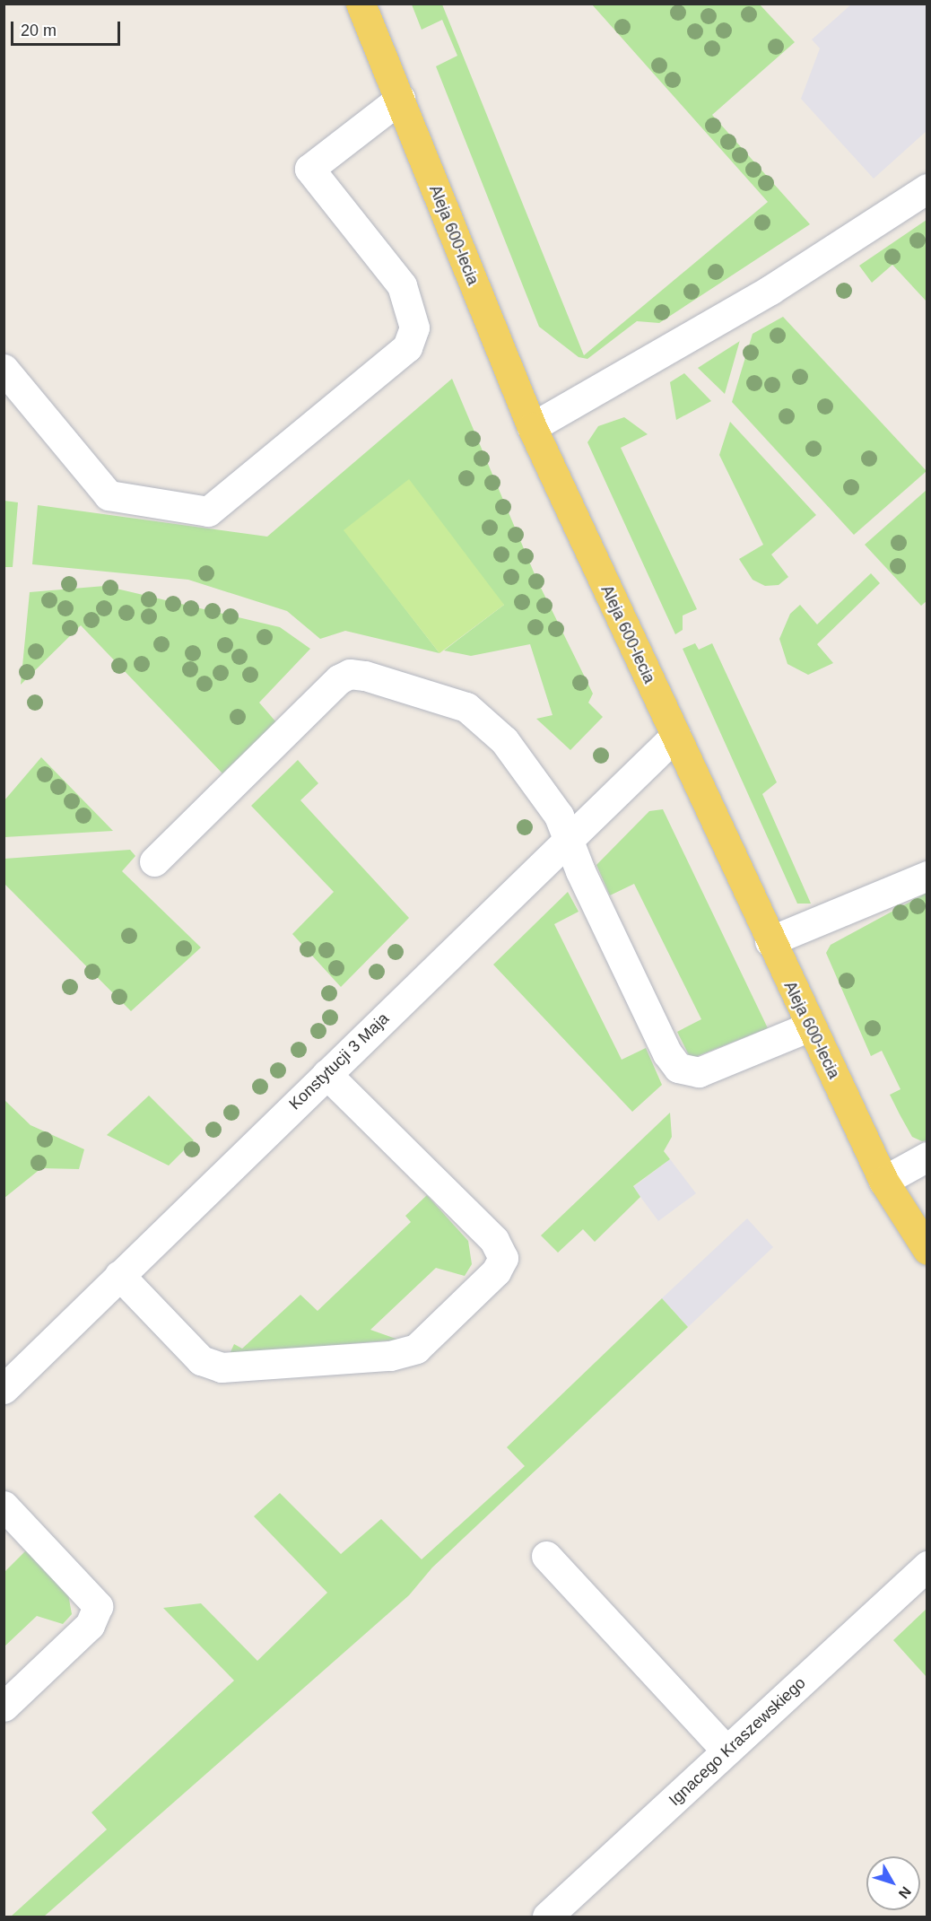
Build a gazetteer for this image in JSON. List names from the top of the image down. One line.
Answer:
{"streets":{"main road":["Aleja 600-lecia"],"street":["Konstytucji 3 Maja","Ignacego Kraszewskiego"]},"crossings":[["Aleja 600-lecia","Konstytucji 3 Maja"]],"scale_bar":"20 m","north":"bottom right"}
